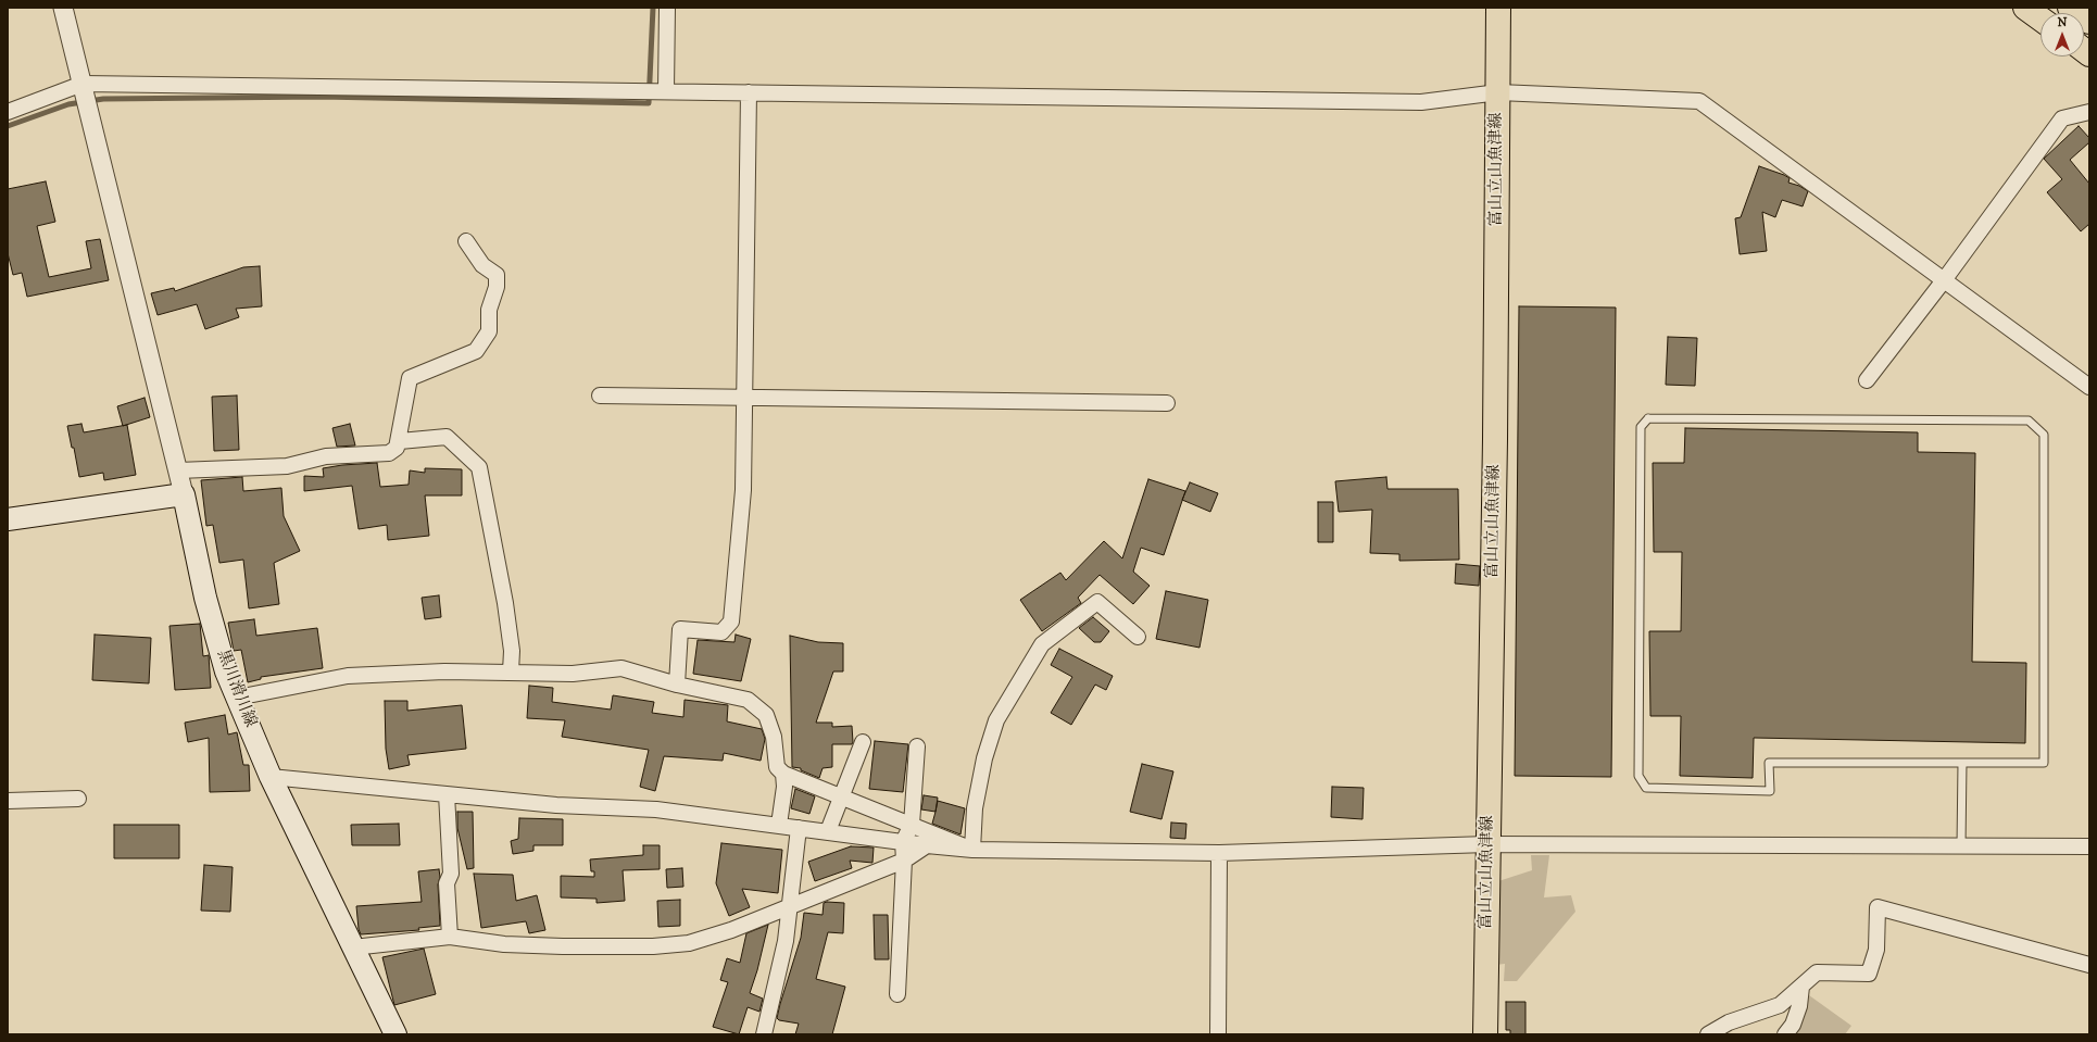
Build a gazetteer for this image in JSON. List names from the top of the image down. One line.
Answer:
{"streets":{"main road":["富山立山魚津線","黒川滑川線"]},"north":"top"}
